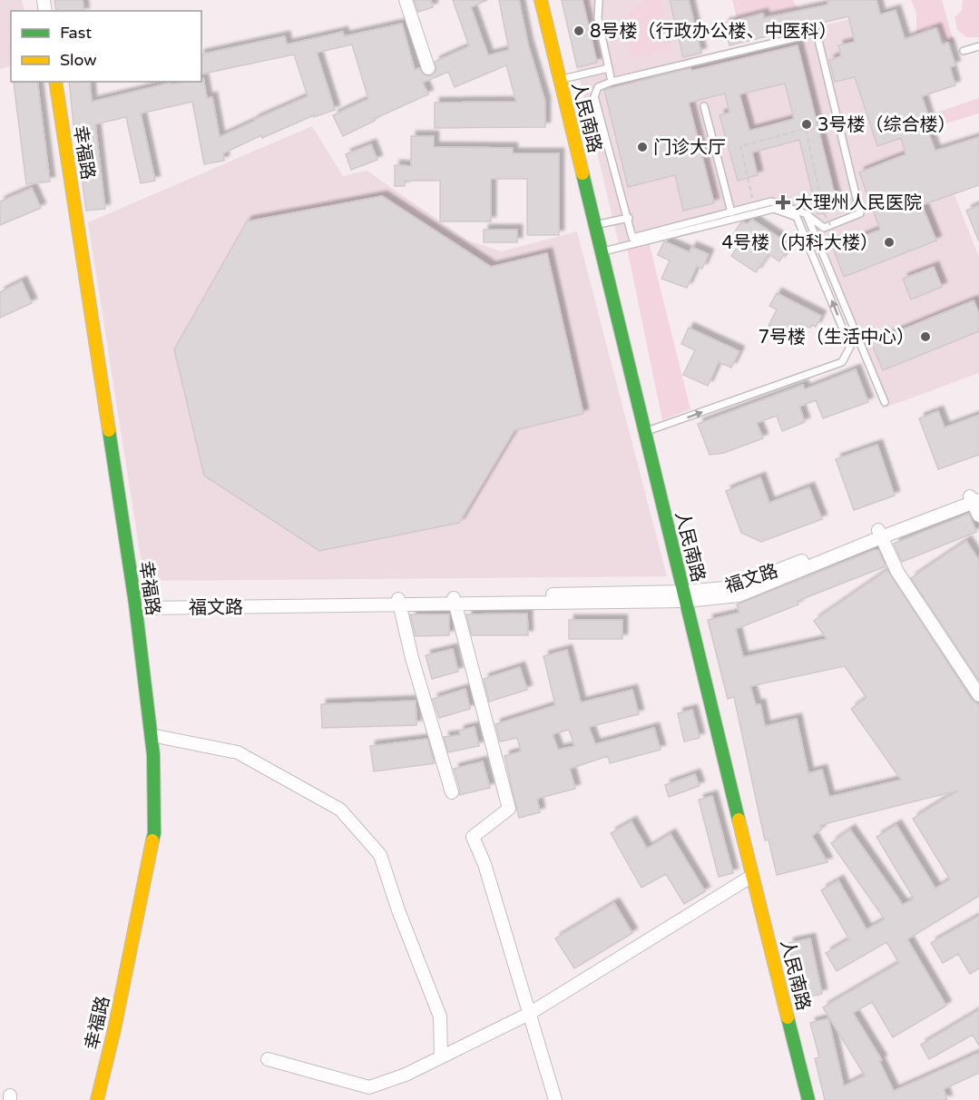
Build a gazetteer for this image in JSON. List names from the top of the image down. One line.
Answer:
{"streets":{"main road":["人民南路","幸福路"],"street":["福文路"]},"crossings":[["人民南路","福文路"],["幸福路","福文路"]],"places":{"other":["8号楼（行政办公楼、中医科）","3号楼（综合楼）","门诊大厅","4号楼（内科大楼）","7号楼（生活中心）"],"health":["大理州人民医院"]},"legend":["Fast","Slow"]}
